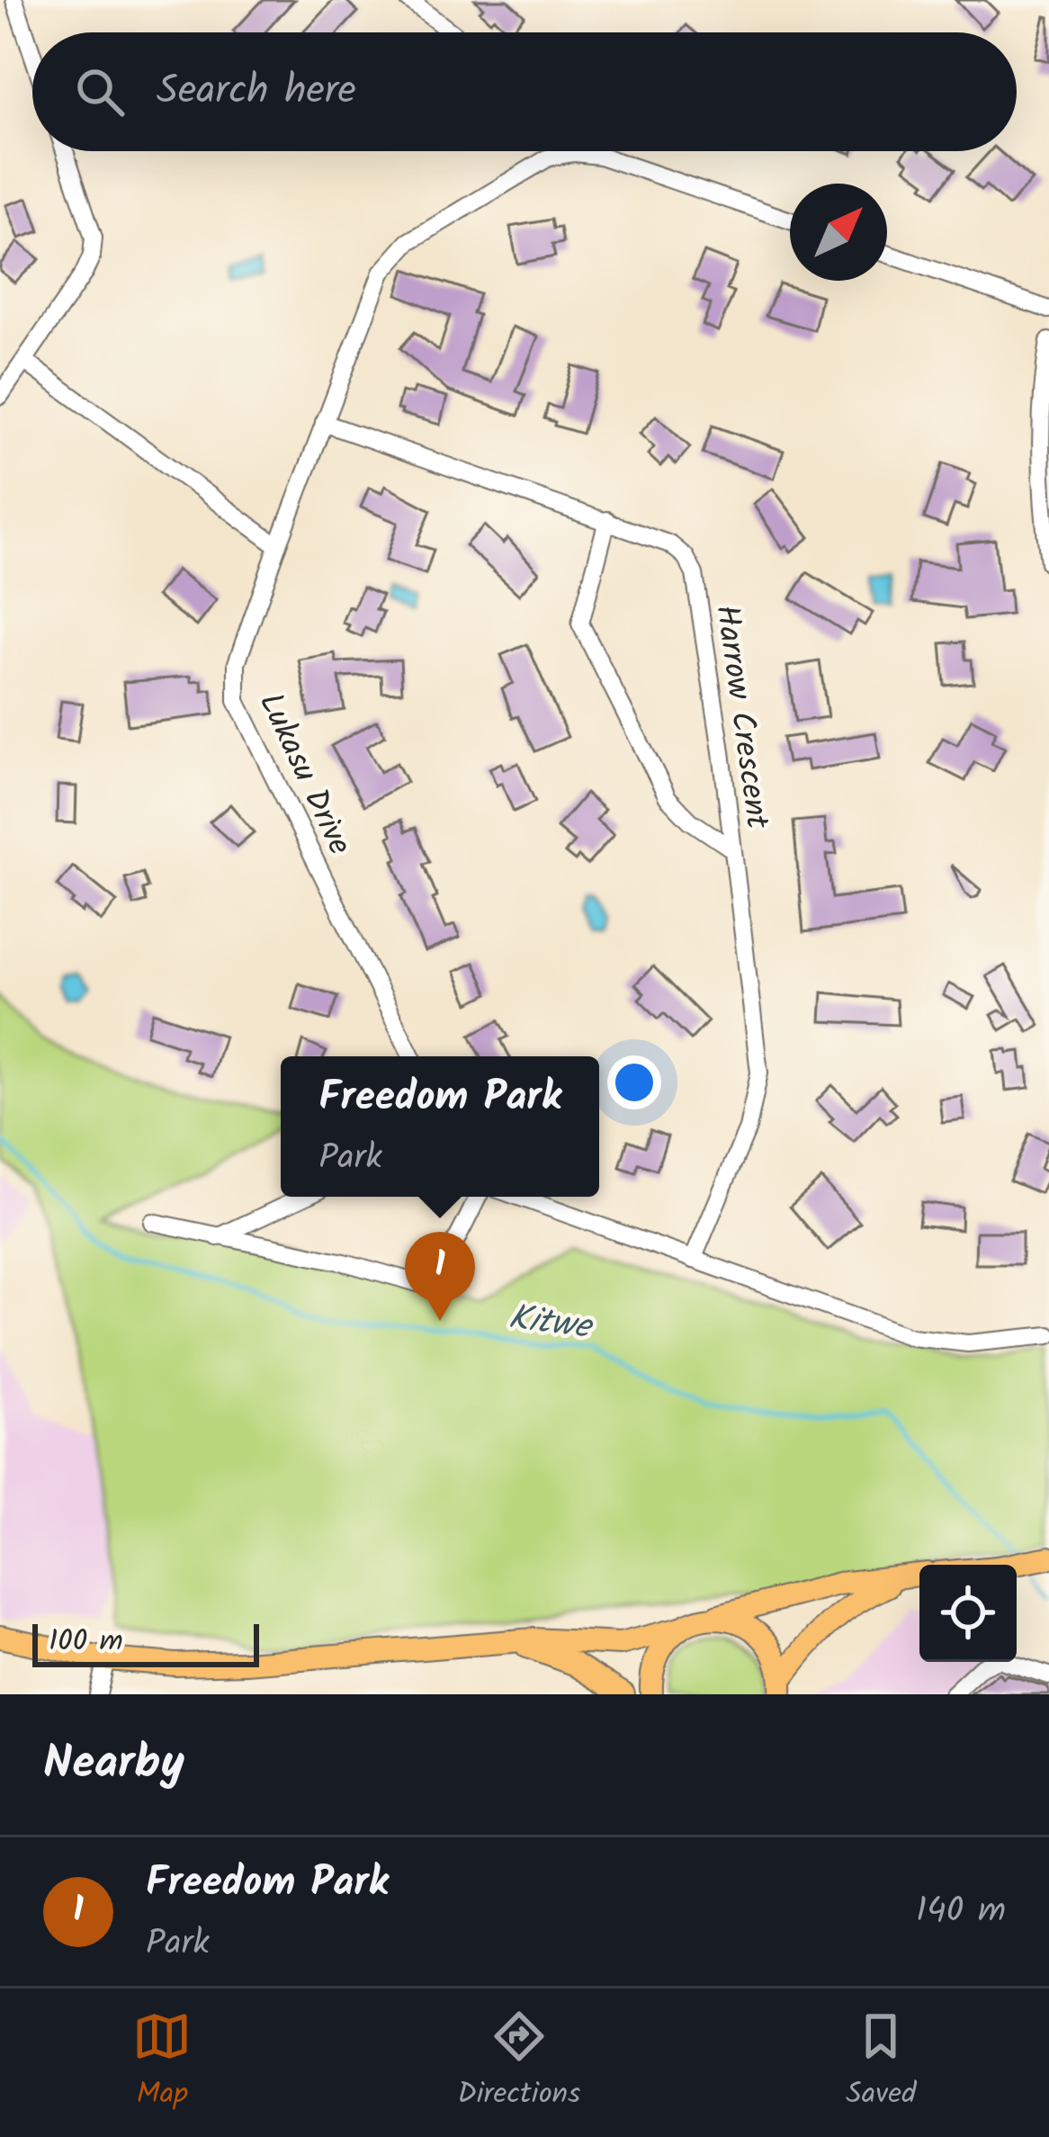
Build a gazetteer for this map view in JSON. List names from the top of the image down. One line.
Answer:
{"streets":{"street":["Harrow Crescent","Lukasu Drive"]},"crossings":[["Harrow Crescent","Lukasu Drive"]],"water":["Kitwe"],"scale_bar":"100 m","north":"top right","page":{"search":"Search here","popup":["Freedom Park","Park"],"pins":"1","scale":"100 m","heading":"Nearby","list":[{"mark":"1","name":"Freedom Park","note":"Park","value":"140 m"}],"nav":["Map","Directions","Saved"]}}
